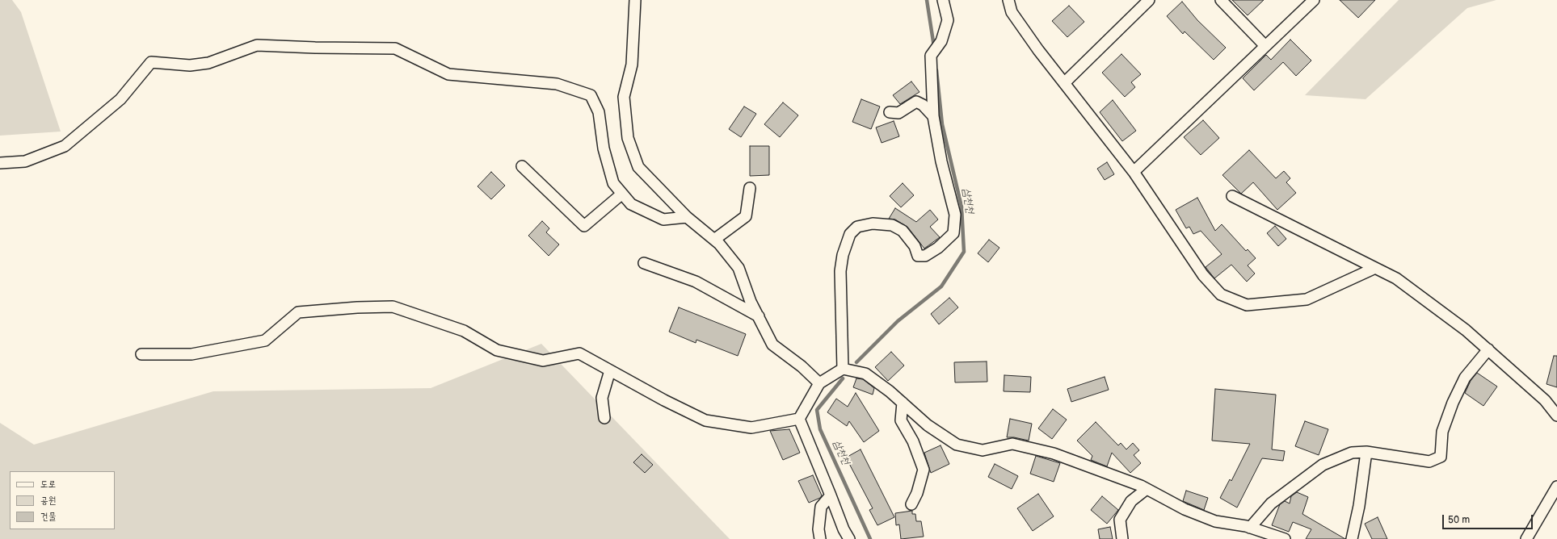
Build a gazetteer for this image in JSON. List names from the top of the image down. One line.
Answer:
{"water":["삼천천"],"legend":["도로","공원","건물"],"scale_bar":"50 m"}
